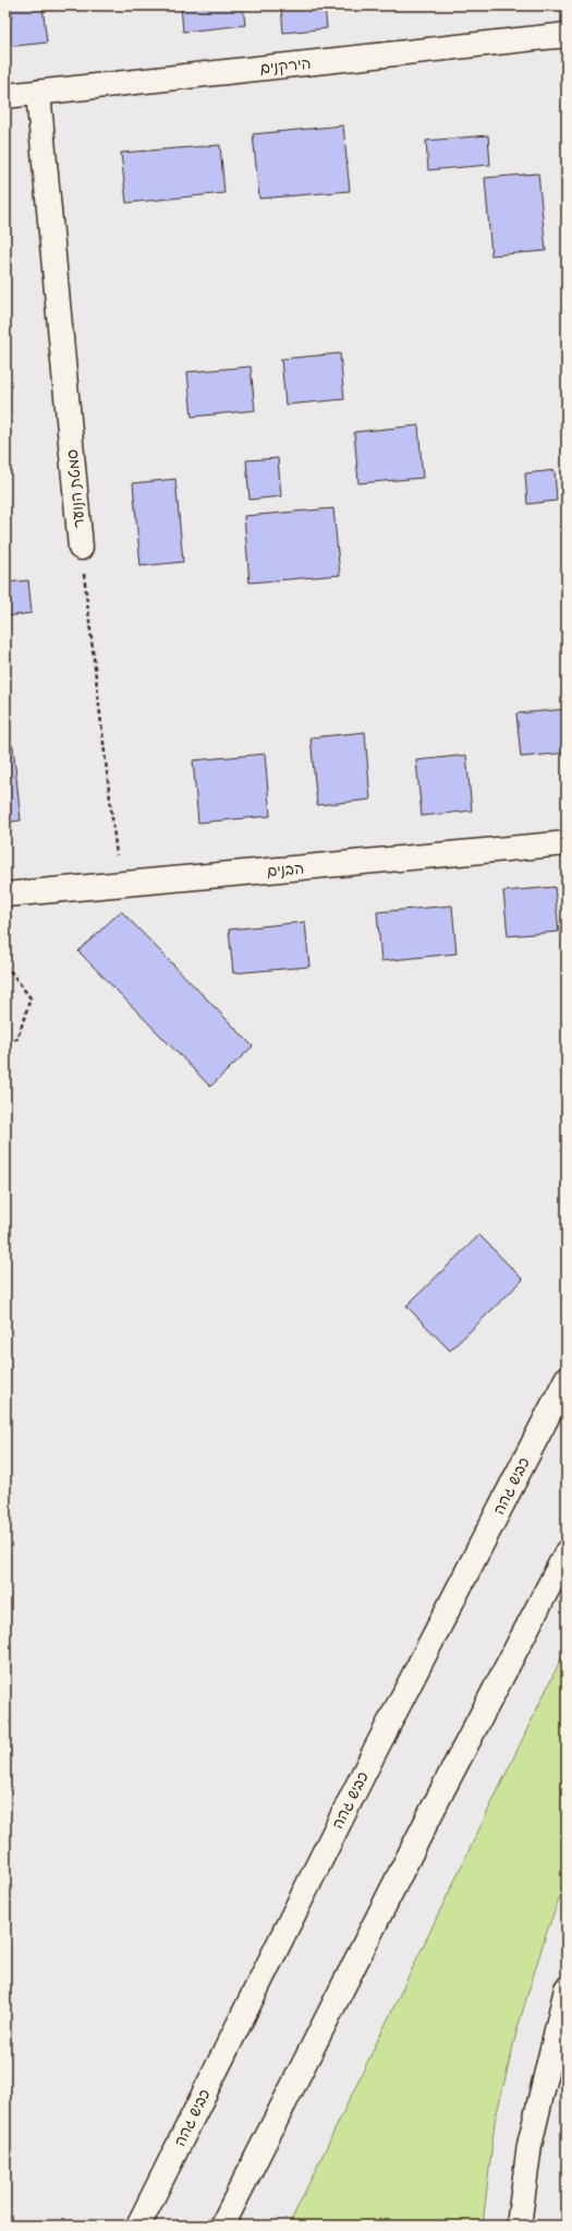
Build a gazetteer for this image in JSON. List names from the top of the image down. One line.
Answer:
{"streets":{"main road":["הירקנים","סמטת הנוער","הבנים","כביש גהה"]},"crossings":[["הירקנים","סמטת הנוער"],["סמטת הנוער","הבנים"]]}
